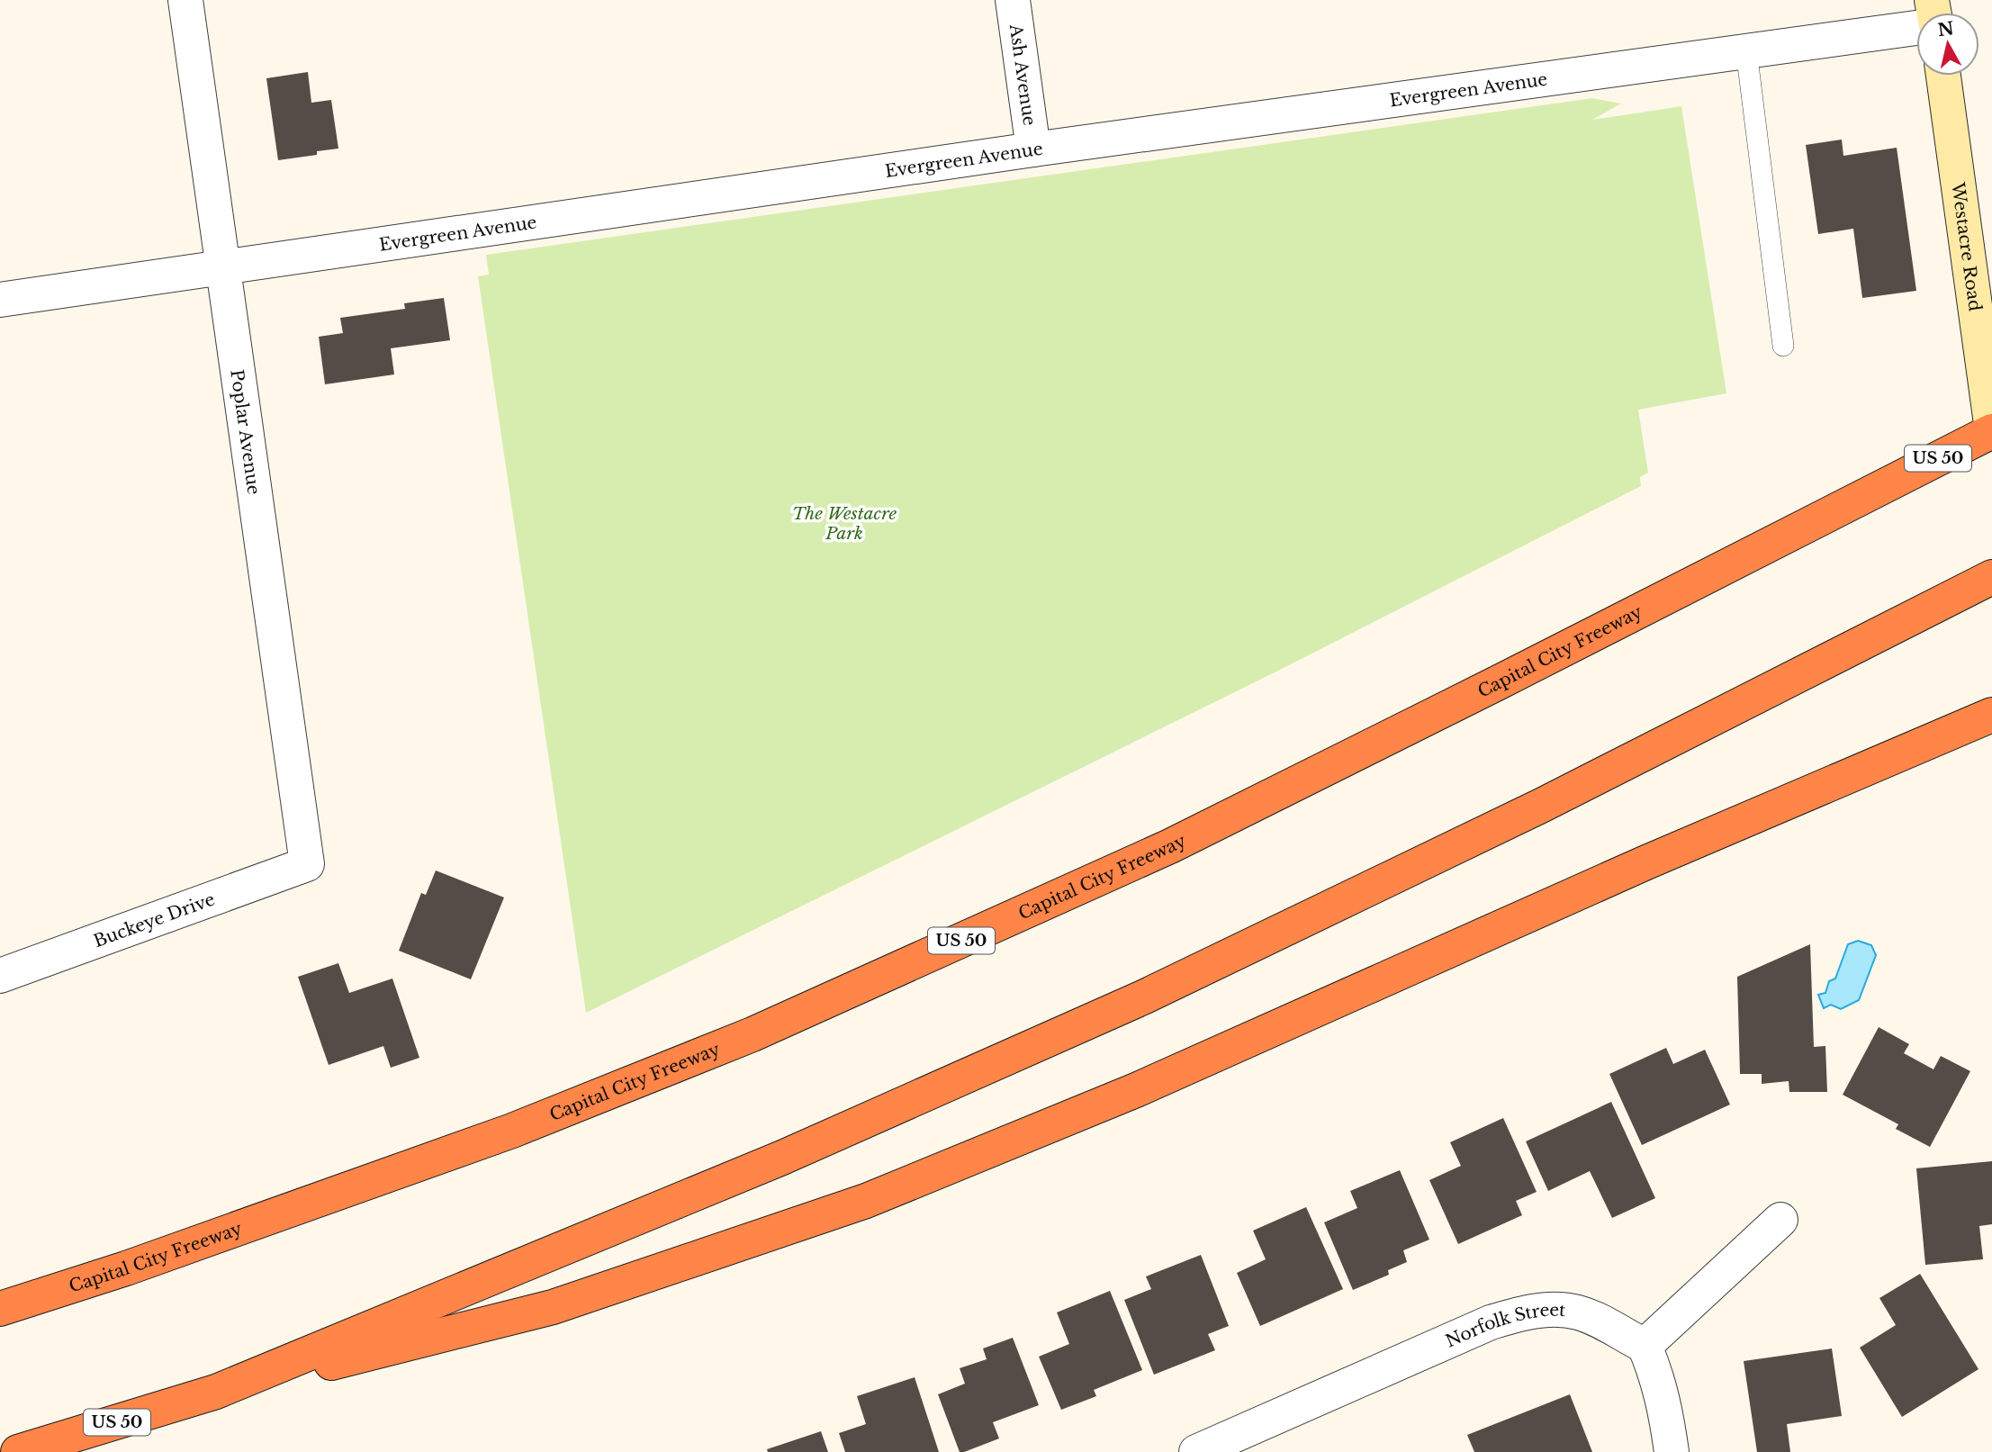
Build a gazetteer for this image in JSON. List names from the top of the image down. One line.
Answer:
{"streets":{"highway":["US 50","Capital City Freeway"],"street":["Ash Avenue","Evergreen Avenue","Westacre Road","Poplar Avenue","Buckeye Drive","Norfolk Street"]},"crossings":[["Ash Avenue","Evergreen Avenue"],["Evergreen Avenue","Poplar Avenue"],["Westacre Road","Capital City Freeway"],["Poplar Avenue","Buckeye Drive"]],"parks":["The Westacre Park"],"north":"top"}
